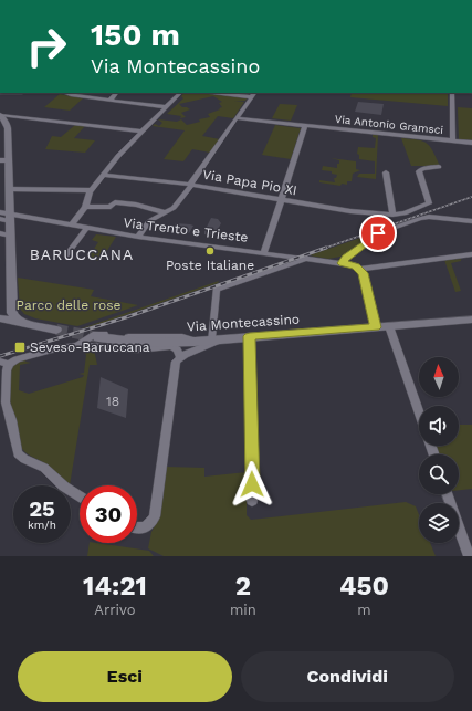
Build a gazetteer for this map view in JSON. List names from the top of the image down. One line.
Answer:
{"streets":{"street":["Via Antonio Gramsci","Via Papa Pio XI","Via Trento e Trieste","Via Montecassino"]},"districts":["BARUCCANA"],"parks":["Parco delle rose"],"places":{"other":["Poste Italiane"],"transit":["Seveso-Baruccana"]},"house_numbers":["18"],"north":"top","page":{"turn":["150 m","Via Montecassino"],"speed":"25 km/h","limit":"30","eta":["14:21","Arrivo","2","min","450","m"],"buttons":["Esci","Condividi"]}}
